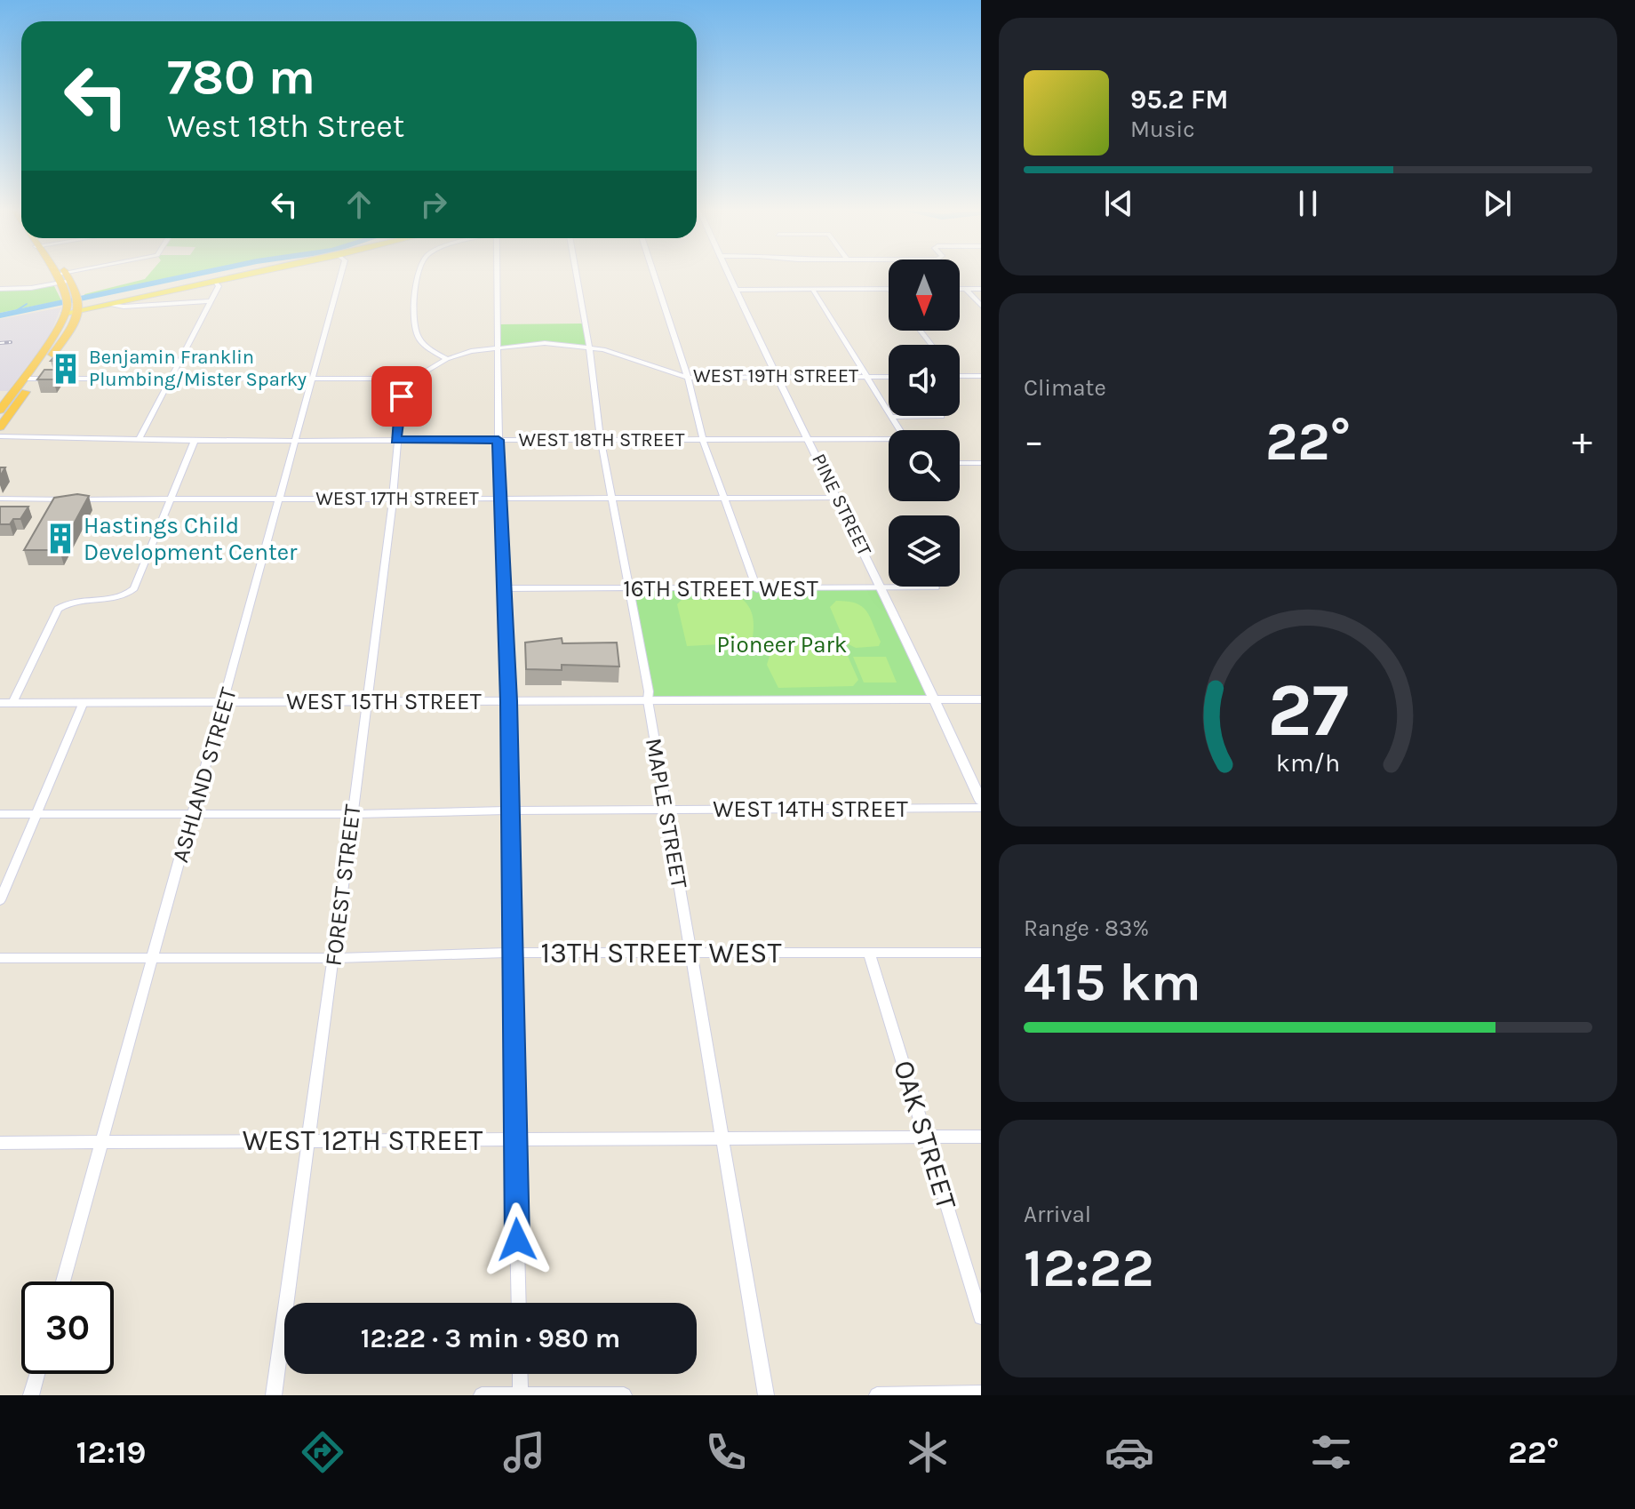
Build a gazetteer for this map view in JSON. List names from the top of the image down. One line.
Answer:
{"streets":{"street":["WEST 19TH STREET","WEST 18TH STREET","WEST 17TH STREET","PINE STREET","16TH STREET WEST","WEST 15TH STREET","ASHLAND STREET","WEST 14TH STREET","MAPLE STREET","FOREST STREET","13TH STREET WEST","OAK STREET","WEST 12TH STREET"]},"crossings":[["WEST 19TH STREET","PINE STREET"],["WEST 19TH STREET","MAPLE STREET"],["WEST 19TH STREET","FOREST STREET"],["WEST 18TH STREET","PINE STREET"],["WEST 18TH STREET","ASHLAND STREET"],["WEST 18TH STREET","MAPLE STREET"],["WEST 18TH STREET","FOREST STREET"],["WEST 17TH STREET","PINE STREET"],["WEST 17TH STREET","ASHLAND STREET"],["WEST 17TH STREET","MAPLE STREET"],["WEST 17TH STREET","FOREST STREET"],["PINE STREET","16TH STREET WEST"],["PINE STREET","WEST 15TH STREET"],["16TH STREET WEST","MAPLE STREET"],["WEST 15TH STREET","ASHLAND STREET"],["WEST 15TH STREET","MAPLE STREET"],["WEST 15TH STREET","FOREST STREET"],["ASHLAND STREET","WEST 14TH STREET"],["ASHLAND STREET","13TH STREET WEST"],["ASHLAND STREET","WEST 12TH STREET"],["WEST 14TH STREET","MAPLE STREET"],["WEST 14TH STREET","FOREST STREET"],["MAPLE STREET","13TH STREET WEST"],["MAPLE STREET","WEST 12TH STREET"],["FOREST STREET","13TH STREET WEST"],["FOREST STREET","WEST 12TH STREET"],["13TH STREET WEST","OAK STREET"],["OAK STREET","WEST 12TH STREET"]],"parks":["Pioneer Park"],"places":{"building":["Benjamin Franklin Plumbing/Mister Sparky","Hastings Child Development Center"]},"north":"bottom","page":{"turn":["780 m","West 18th Street"],"song":["95.2 FM","Music"],"tile":["Climate",["Range · 83%","415 km"],["Arrival","12:22"]],"heat":["−","22°","+"],"limit":"30","trip":"12:22 · 3 min · 980 m","tabs":["12:19","22°"],"gauge":["27","km/h"]}}
